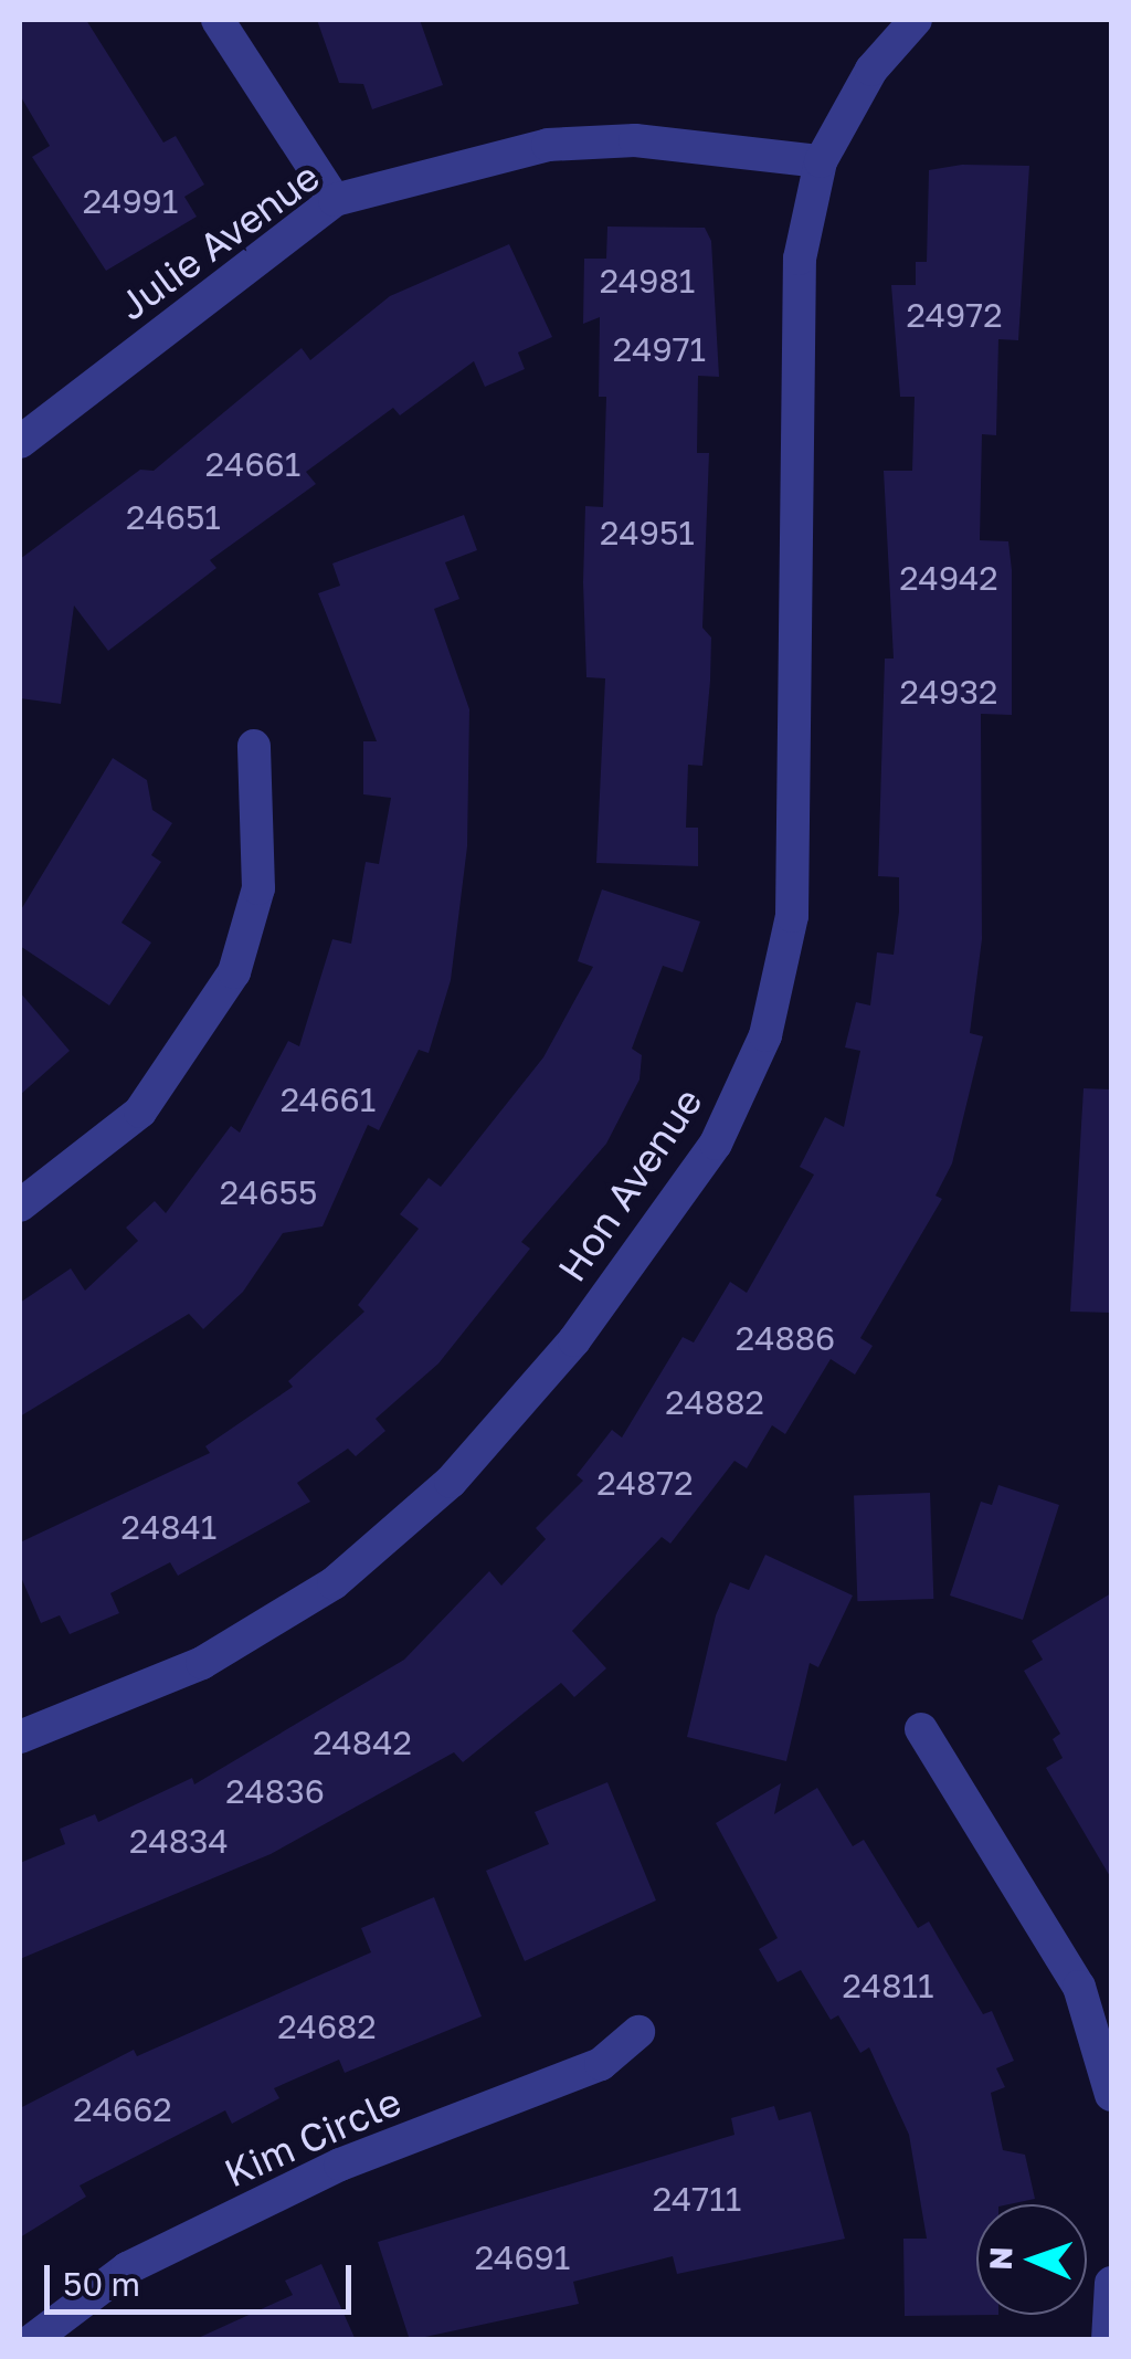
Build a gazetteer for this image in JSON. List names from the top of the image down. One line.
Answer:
{"streets":{"street":["Julie Avenue","Hon Avenue","Kim Circle"]},"crossings":[["Julie Avenue","Hon Avenue"]],"house_numbers":["24991","24981","24972","24971","24661","24651","24951","24942","24932","24661","24655","24886","24882","24872","24841","24842","24836","24834","24811","24682","24662","24711","24691"],"scale_bar":"50 m","north":"left"}
